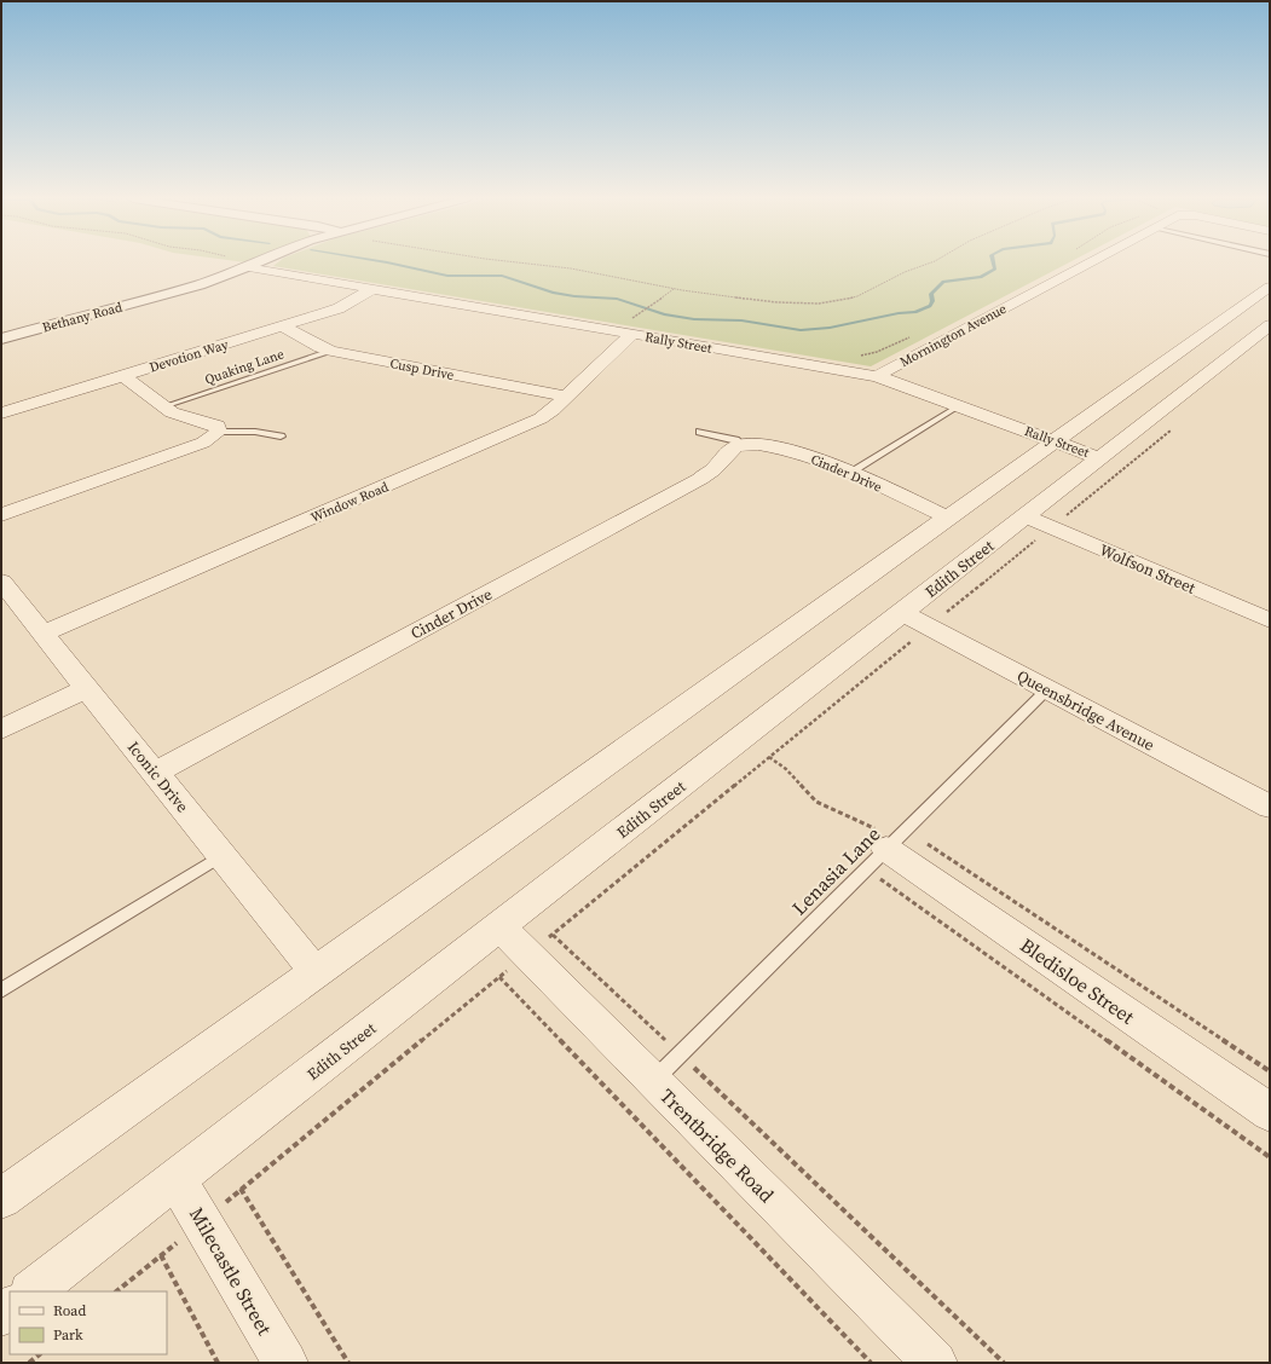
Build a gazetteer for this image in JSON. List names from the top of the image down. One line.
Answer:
{"streets":{"street":["Bethany Road","Mornington Avenue","Rally Street","Devotion Way","Cusp Drive","Cinder Drive","Window Road","Edith Street","Wolfson Street","Queensbridge Avenue","Iconic Drive","Bledisloe Street","Trentbridge Road","Milecastle Street"],"lane":["Quaking Lane","Lenasia Lane"]},"crossings":[["Bethany Road","Rally Street"],["Mornington Avenue","Rally Street"],["Rally Street","Devotion Way"],["Rally Street","Window Road"],["Rally Street","Edith Street"],["Devotion Way","Cusp Drive"],["Quaking Lane","Cusp Drive"],["Cusp Drive","Window Road"],["Cinder Drive","Iconic Drive"],["Window Road","Iconic Drive"],["Edith Street","Wolfson Street"],["Edith Street","Queensbridge Avenue"],["Edith Street","Trentbridge Road"],["Edith Street","Milecastle Street"],["Queensbridge Avenue","Lenasia Lane"],["Lenasia Lane","Bledisloe Street"],["Lenasia Lane","Trentbridge Road"]],"legend":["Road","Park"]}
